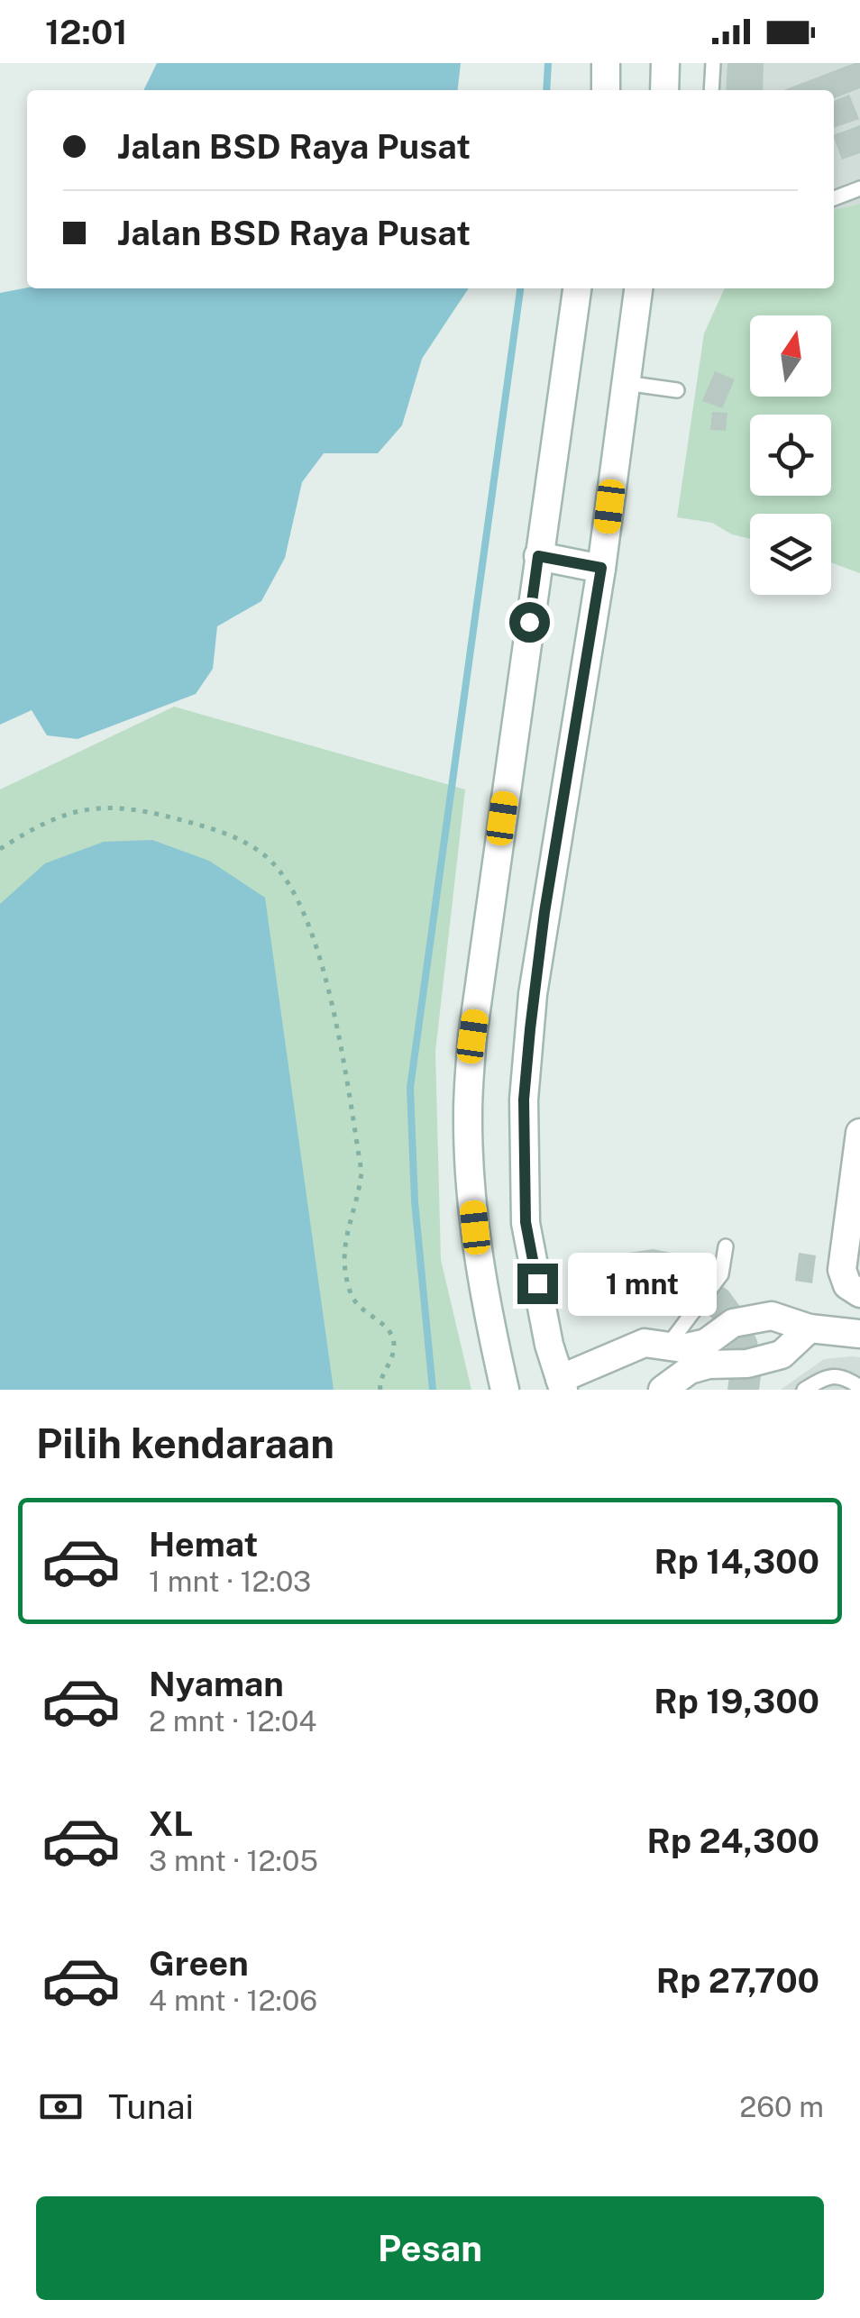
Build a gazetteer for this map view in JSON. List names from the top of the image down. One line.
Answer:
{"north":"top","page":{"status":"12:01","banner":["Jalan BSD Raya Pusat","Jalan BSD Raya Pusat"],"bubble":"1 mnt","heading":"Pilih kendaraan","list":[{"name":"Hemat","note":"1 mnt · 12:03","value":"Rp 14,300"},{"name":"Nyaman","note":"2 mnt · 12:04","value":"Rp 19,300"},{"name":"XL","note":"3 mnt · 12:05","value":"Rp 24,300"},{"name":"Green","note":"4 mnt · 12:06","value":"Rp 27,700"}],"pay":["Tunai","260 m"],"buttons":"Pesan"}}
